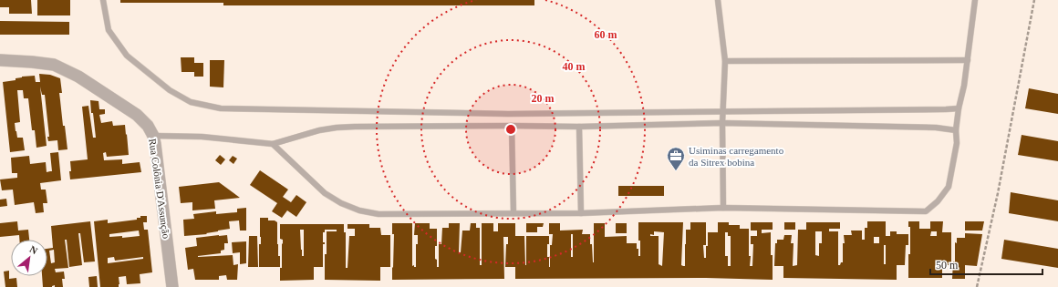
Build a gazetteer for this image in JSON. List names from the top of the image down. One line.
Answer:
{"streets":{"street":["Rua Colônia D'Assunção"]},"places":{"office":["Usiminas carregamento da Sitrex bobina"]},"scale_bar":"50 m","north":"top right","rings":["60 m","40 m","20 m"]}
